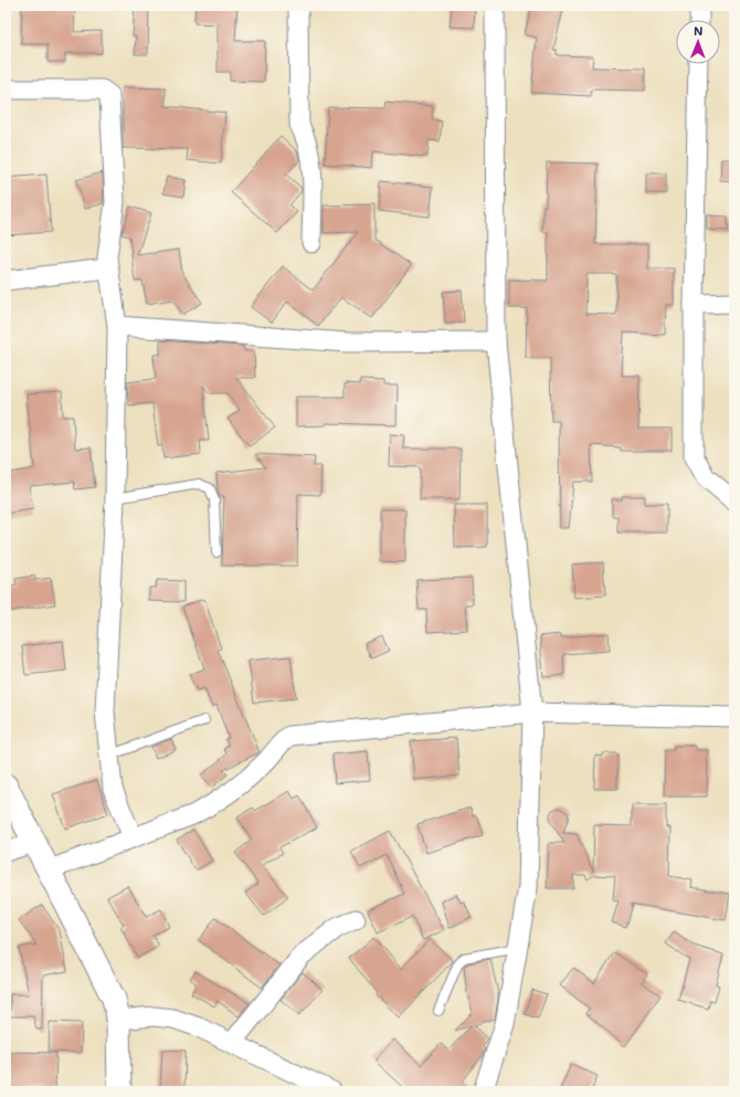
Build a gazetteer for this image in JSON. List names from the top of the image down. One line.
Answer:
{"north":"top"}
